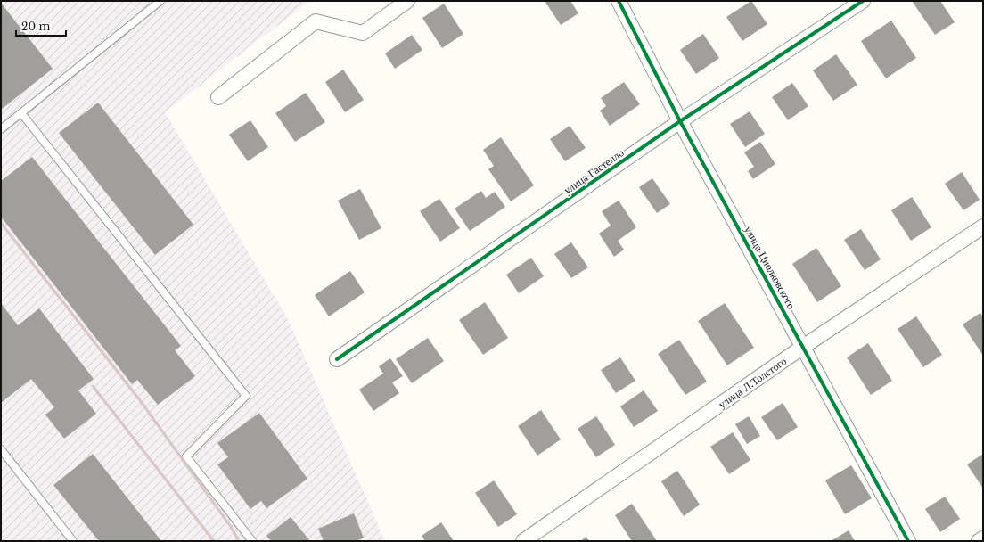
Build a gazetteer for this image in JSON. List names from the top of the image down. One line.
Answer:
{"streets":{"street":["улица Гастелло","улица Циолковского","улица Л.Толстого"]},"crossings":[["улица Гастелло","улица Циолковского"],["улица Циолковского","улица Л.Толстого"]],"scale_bar":"20 m"}
